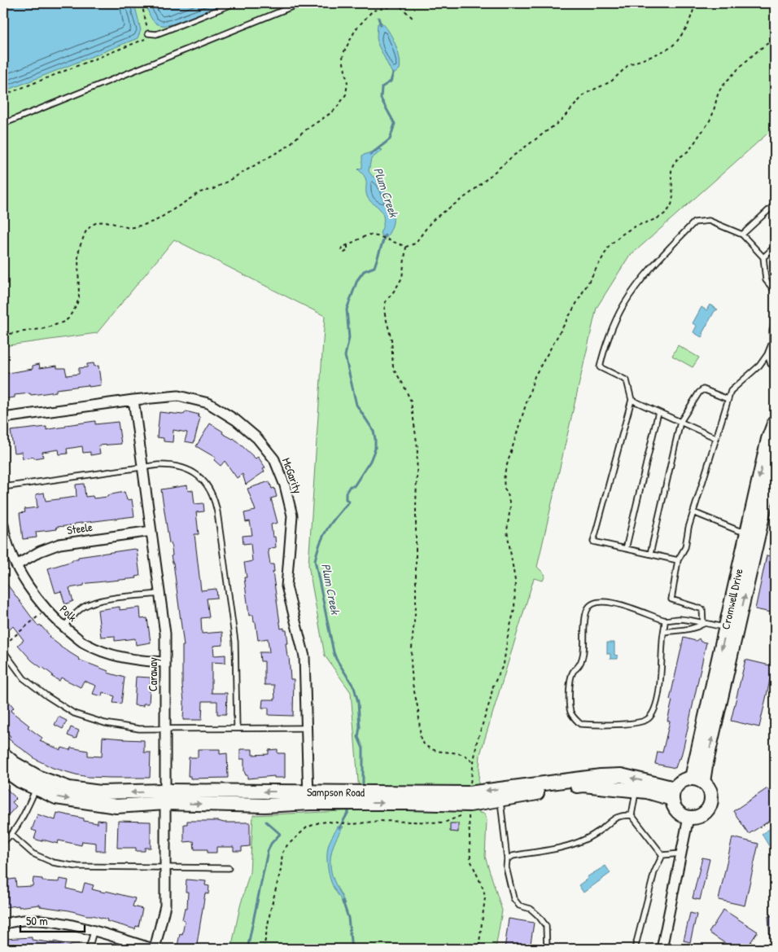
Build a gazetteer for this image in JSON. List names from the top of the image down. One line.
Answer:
{"streets":{"street":["McGarity","Steele","Cromwell Drive","Polk","Caraway","Sampson Road"]},"crossings":[["McGarity","Caraway"],["McGarity","Sampson Road"],["Steele","Polk"],["Steele","Caraway"],["Cromwell Drive","Sampson Road"],["Polk","Caraway"],["Caraway","Sampson Road"]],"water":["Plum Creek"],"scale_bar":"50 m"}
